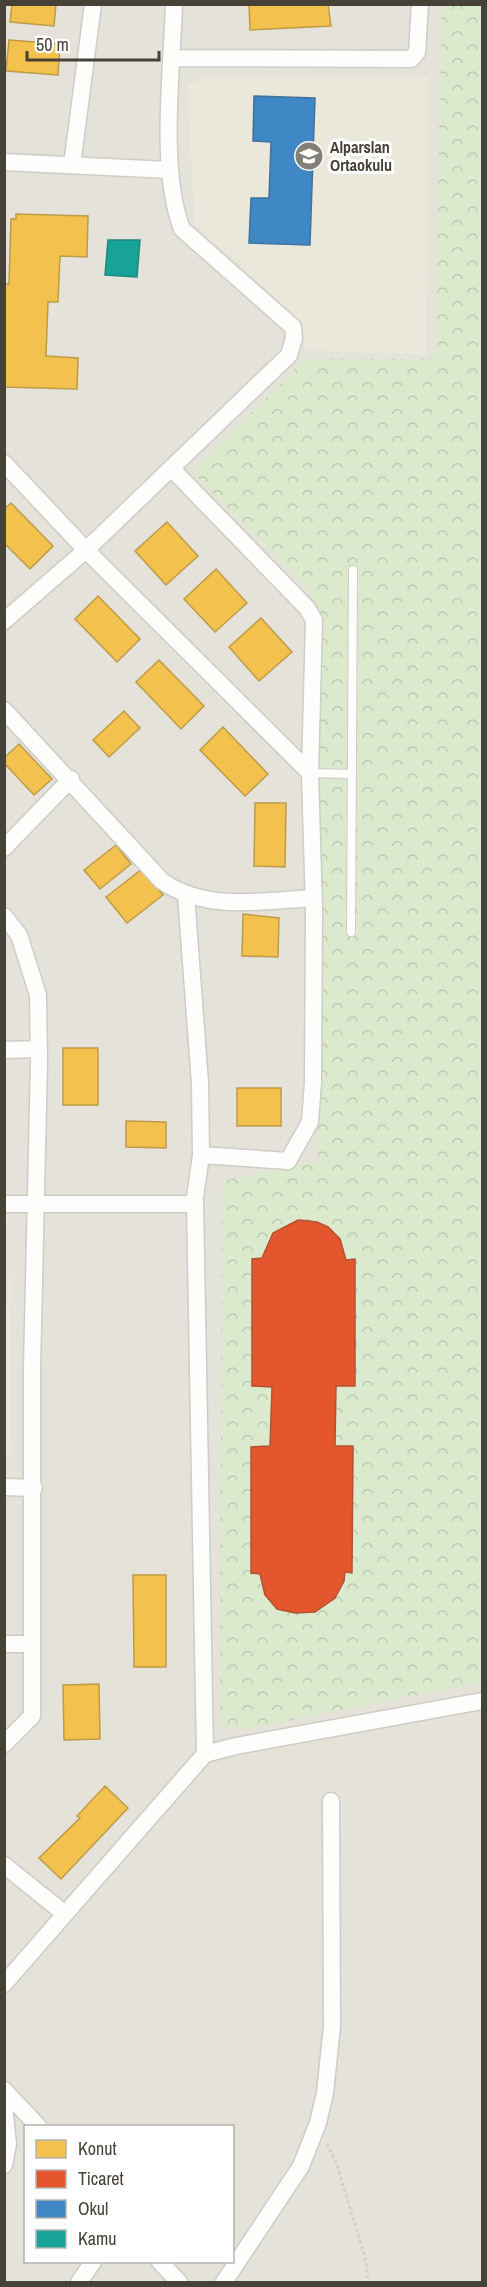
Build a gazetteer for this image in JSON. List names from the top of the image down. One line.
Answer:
{"places":{"school or university":["Alparslan Ortaokulu"]},"legend":["Konut","Ticaret","Okul","Kamu"],"scale_bar":"50 m"}
